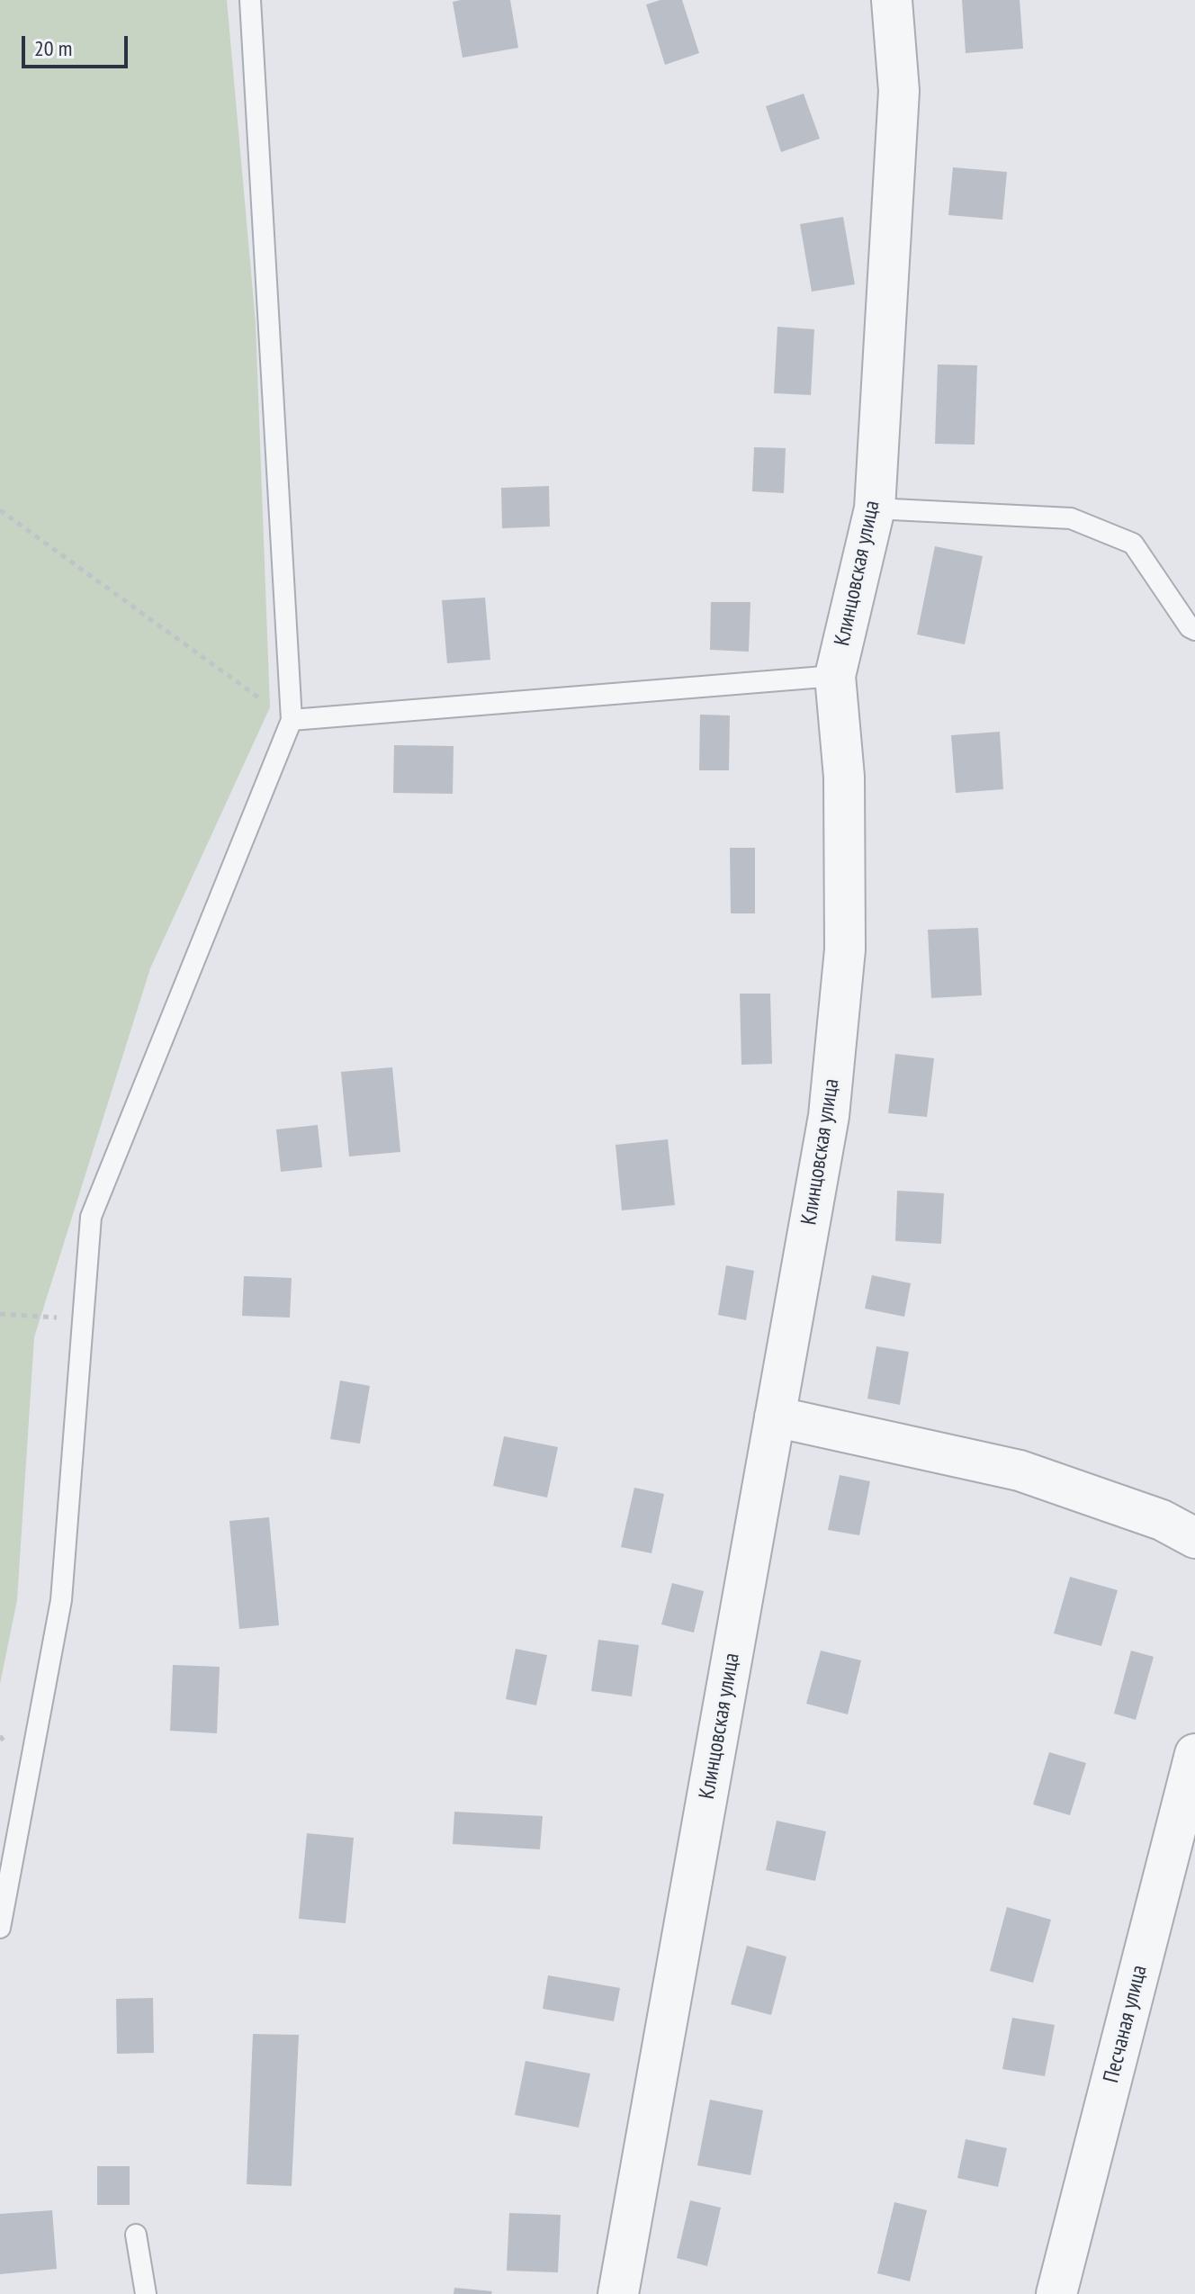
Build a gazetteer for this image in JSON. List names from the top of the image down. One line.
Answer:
{"streets":{"street":["Клинцовская улица","Песчаная улица"]},"scale_bar":"20 m"}
